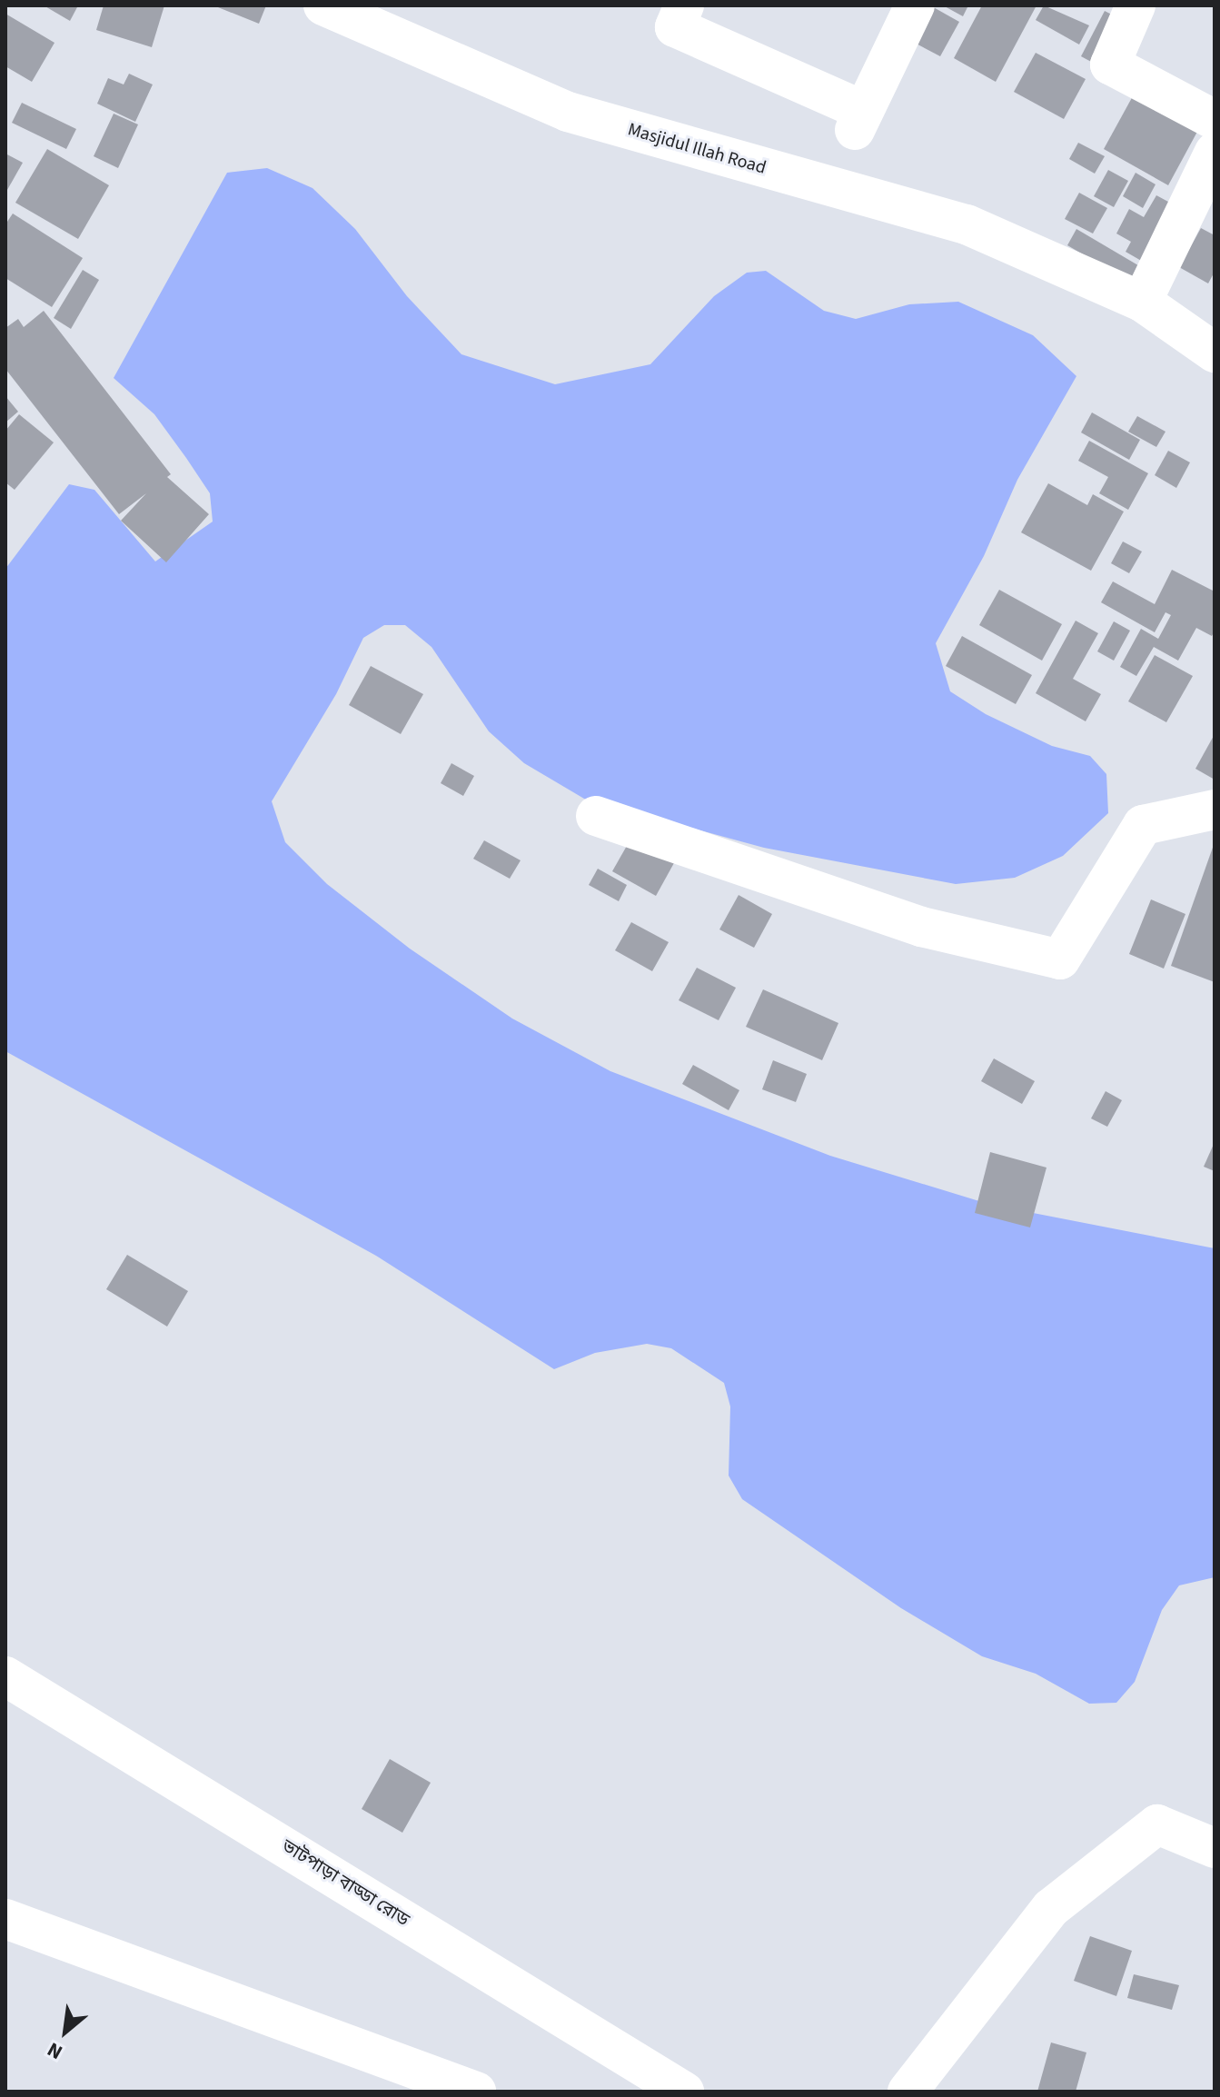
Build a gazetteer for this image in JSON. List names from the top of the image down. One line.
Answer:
{"streets":{"street":["Masjidul Illah Road","ভাটপাড়া বাড্ডা রোড"]},"north":"bottom left"}
